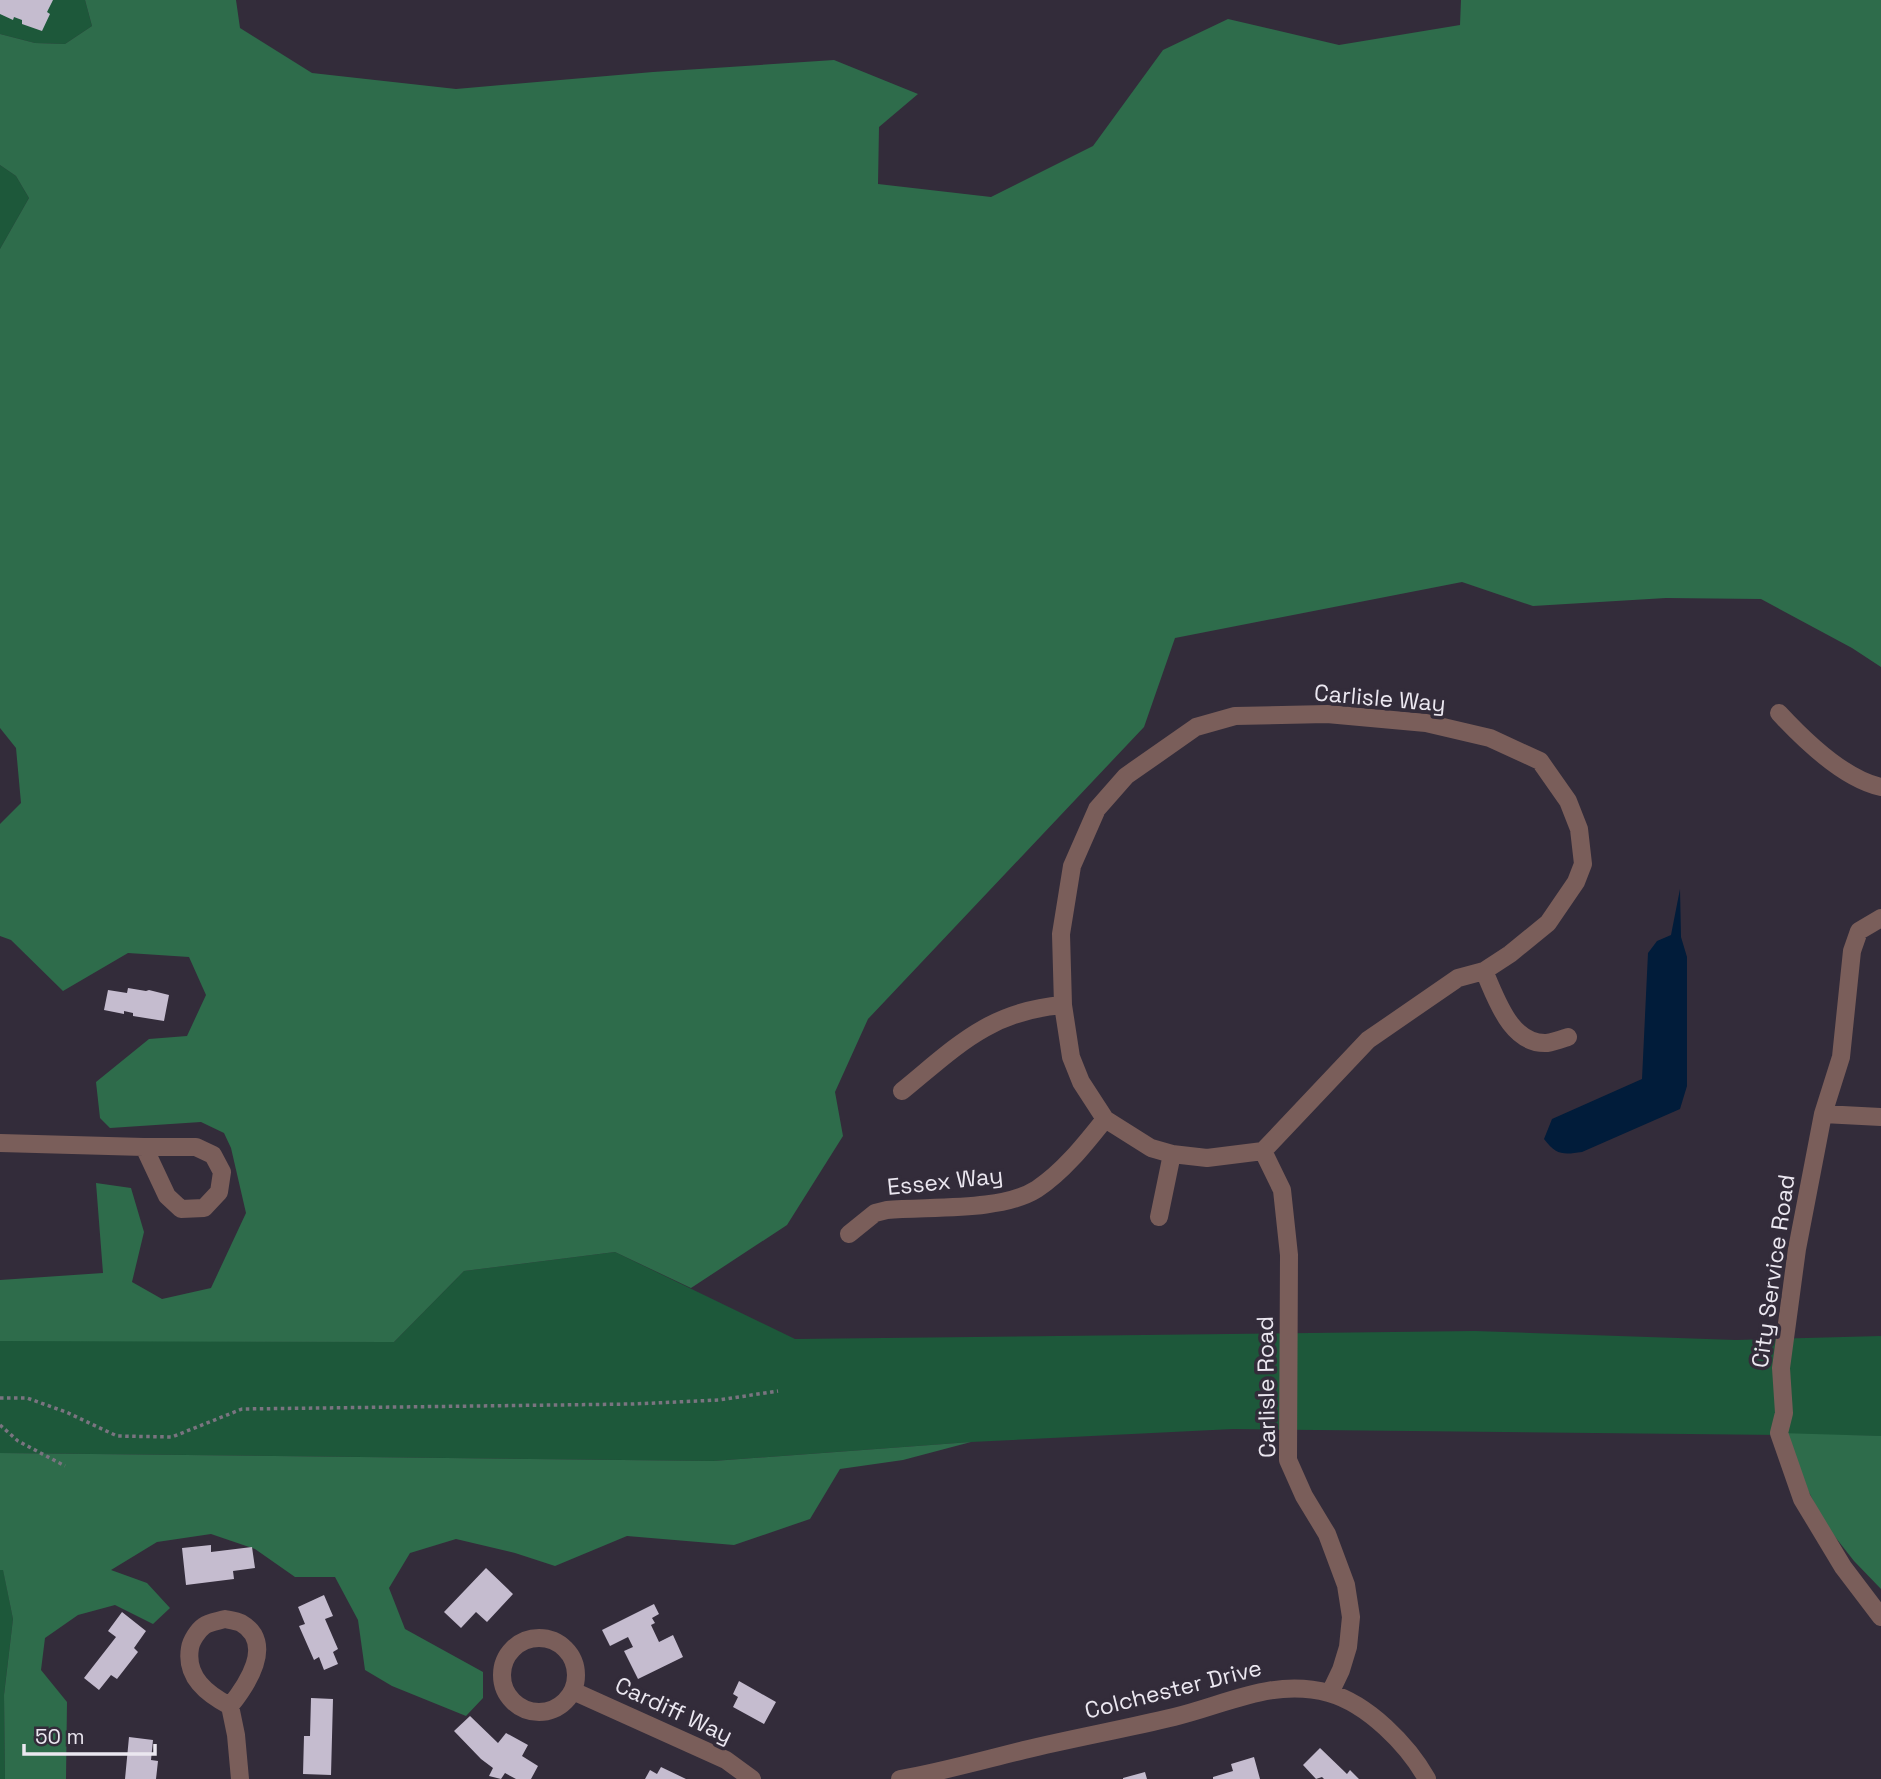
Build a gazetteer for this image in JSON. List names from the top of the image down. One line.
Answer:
{"streets":{"street":["Carlisle Way","Essex Way","City Service Road","Carlisle Road","Colchester Drive","Cardiff Way"]},"crossings":[["Carlisle Way","Essex Way"],["Carlisle Way","Carlisle Road"],["Carlisle Road","Colchester Drive"]],"scale_bar":"50 m"}
